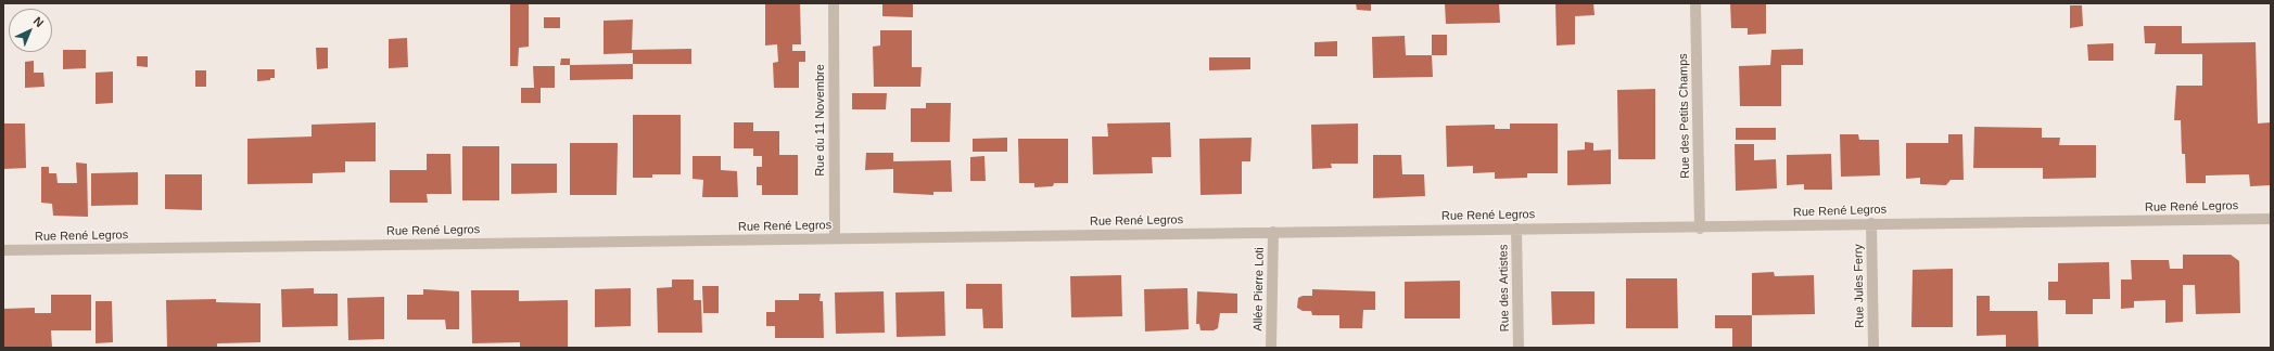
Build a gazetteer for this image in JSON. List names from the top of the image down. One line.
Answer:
{"streets":{"street":["Rue des Petits Champs","Rue du 11 Novembre","Rue René Legros","Rue Jules Ferry","Rue des Artistes","Allée Pierre Loti"]},"crossings":[["Rue des Petits Champs","Rue René Legros"],["Rue du 11 Novembre","Rue René Legros"],["Rue René Legros","Rue Jules Ferry"],["Rue René Legros","Rue des Artistes"],["Rue René Legros","Allée Pierre Loti"]],"north":"top right"}
